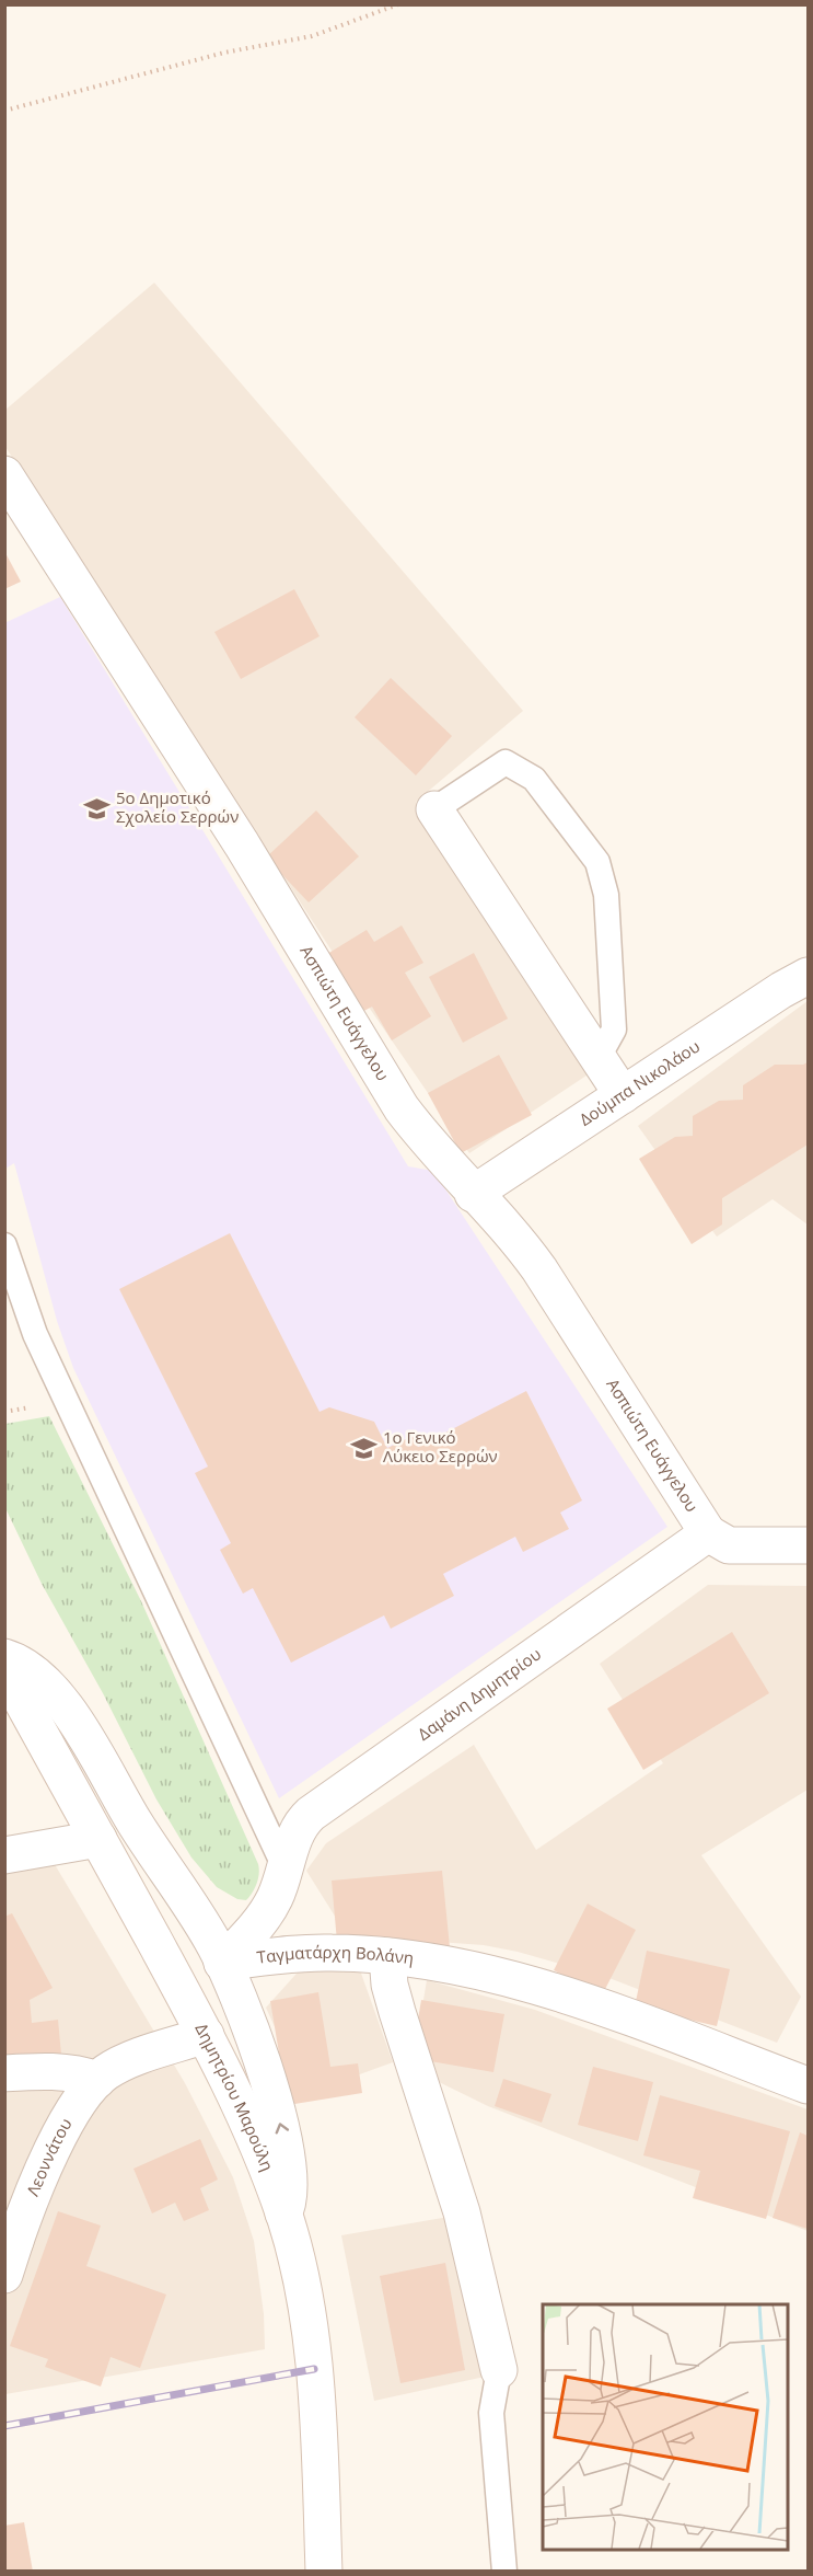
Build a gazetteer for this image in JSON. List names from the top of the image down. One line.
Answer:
{"streets":{"street":["Ασπιώτη Ευάγγελου","Δούμπα Νικολάου","Δαμάνη Δημητρίου","Ταγματάρχη Βολάνη","Δημητρίου Μαρούλη","Λεοννάτου"]},"crossings":[["Ασπιώτη Ευάγγελου","Δούμπα Νικολάου"],["Ασπιώτη Ευάγγελου","Δαμάνη Δημητρίου"],["Δαμάνη Δημητρίου","Ταγματάρχη Βολάνη"],["Δημητρίου Μαρούλη","Λεοννάτου"]],"places":{"school or university":["5ο Δημοτικό Σχολείο Σερρών","1ο Γενικό Λύκειο Σερρών"]}}
